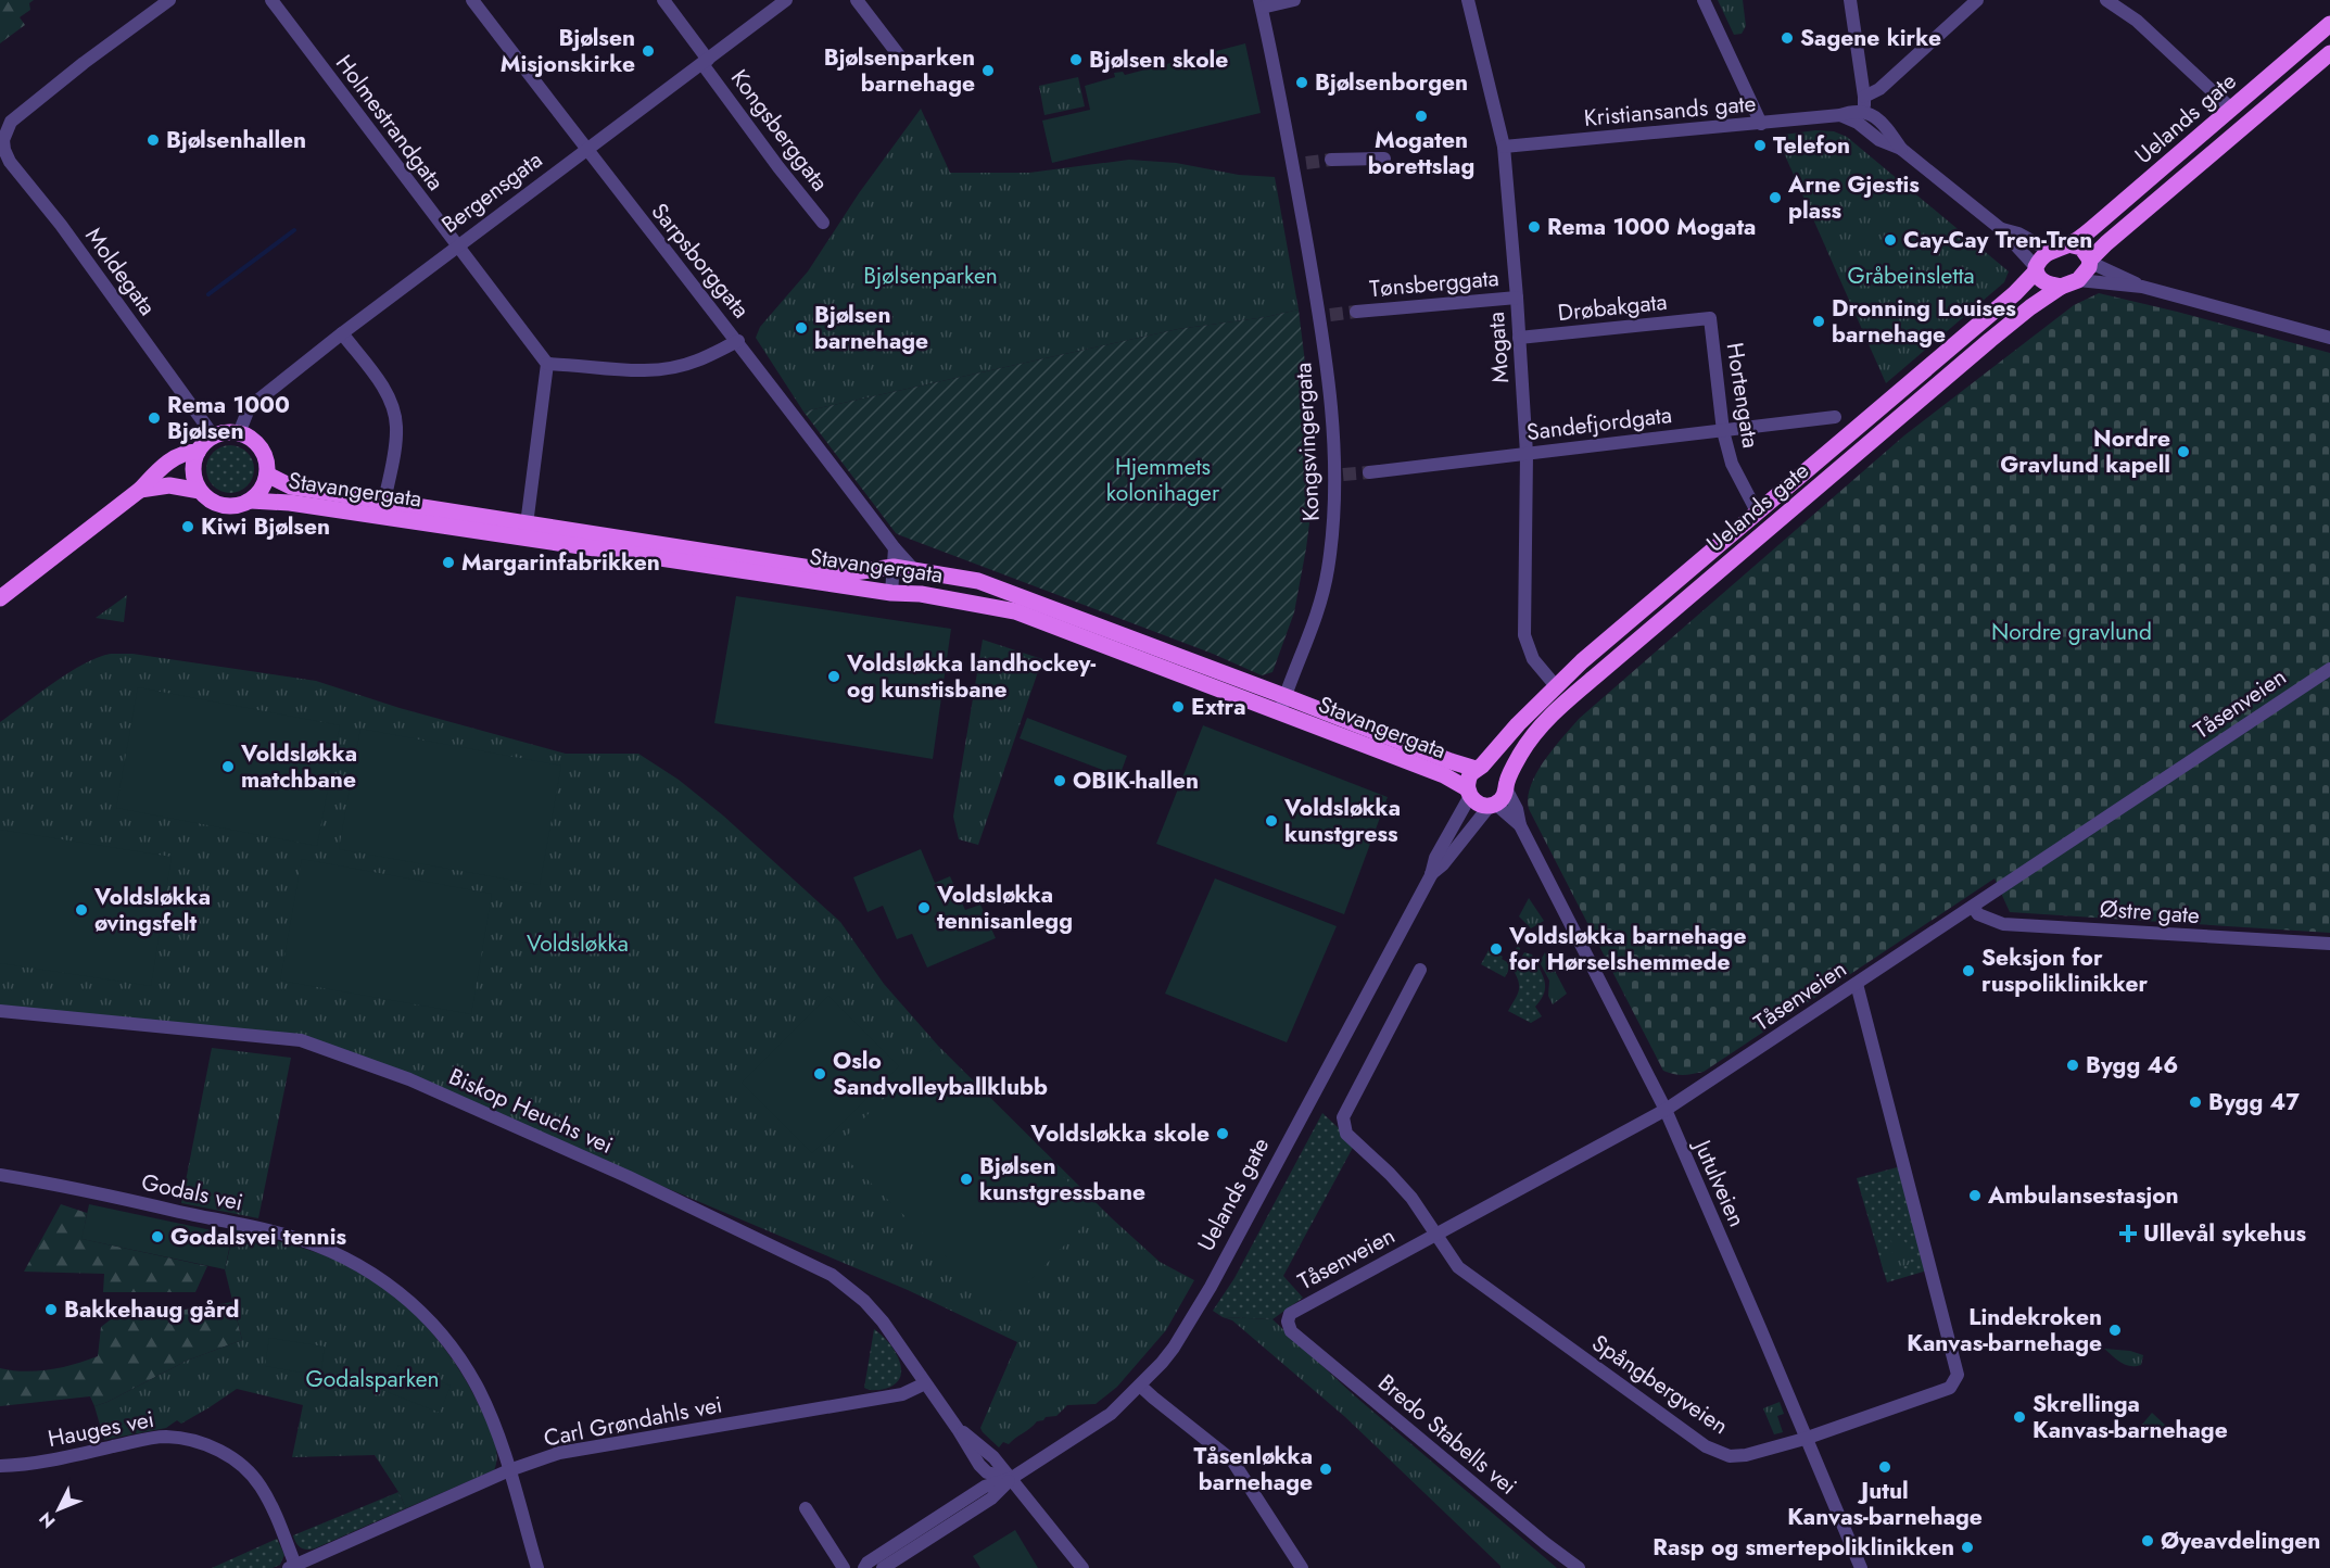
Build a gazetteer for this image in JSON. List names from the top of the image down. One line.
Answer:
{"streets":{"main road":["Uelands gate","Stavangergata"],"street":["Kristiansands gate","Holmestrandgata","Kongsberggata","Bergensgata","Sarpsborggata","Moldegata","Tønsberggata","Drøbakgata","Mogata","Hortengata","Sandefjordgata","Kongsvingergata","Tåsenveien","Østre gate","Biskop Heuchs vei","Jutulveien","Godals vei","Spångbergveien","Carl Grøndahls vei","Hauges vei","Bredo Stabells vei"]},"crossings":[["Kristiansands gate","Mogata"],["Uelands gate","Mogata"],["Uelands gate","Hortengata"],["Uelands gate","Stavangergata"],["Uelands gate","Biskop Heuchs vei"],["Uelands gate","Jutulveien"],["Holmestrandgata","Bergensgata"],["Kongsberggata","Bergensgata"],["Bergensgata","Sarpsborggata"],["Bergensgata","Moldegata"],["Bergensgata","Stavangergata"],["Sarpsborggata","Stavangergata"],["Moldegata","Stavangergata"],["Tønsberggata","Mogata"],["Drøbakgata","Mogata"],["Drøbakgata","Hortengata"],["Mogata","Sandefjordgata"],["Hortengata","Sandefjordgata"],["Kongsvingergata","Stavangergata"],["Stavangergata","Jutulveien"],["Tåsenveien","Østre gate"],["Tåsenveien","Jutulveien"],["Tåsenveien","Spångbergveien"],["Tåsenveien","Bredo Stabells vei"],["Biskop Heuchs vei","Carl Grøndahls vei"],["Jutulveien","Spångbergveien"],["Godals vei","Carl Grøndahls vei"],["Carl Grøndahls vei","Hauges vei"]],"parks":["Bjølsenparken","Gråbeinsletta","Hjemmets kolonihager","Nordre gravlund","Voldsløkka","Godalsparken"],"places":{"other":["Sagene kirke","Bjølsen Misjonskirke","Bjølsen skole","Bjølsenparken barnehage","Bjølsenborgen","Mogaten borettslag","Bjølsenhallen","Telefon","Arne Gjestis plass","Rema 1000 Mogata","Cay-Cay Tren-Tren","Dronning Louises barnehage","Bjølsen barnehage","Rema 1000 Bjølsen","Nordre Gravlund kapell","Kiwi Bjølsen","Margarinfabrikken","Voldsløkka landhockey- og kunstisbane","Extra","Voldsløkka matchbane","OBIK-hallen","Voldsløkka kunstgress","Voldsløkka tennisanlegg","Voldsløkka øvingsfelt","Voldsløkka barnehage for Hørselshemmede","Seksjon for ruspoliklinikker","Bygg 46","Oslo Sandvolleyballklubb","Bygg 47","Voldsløkka skole","Bjølsen kunstgressbane","Ambulansestasjon","Godalsvei tennis","Bakkehaug gård","Lindekroken Kanvas-barnehage","Skrellinga Kanvas-barnehage","Jutul Kanvas-barnehage","Tåsenløkka barnehage","Øyeavdelingen","Rasp og smertepoliklinikken"],"health":["Ullevål sykehus"]},"north":"bottom left"}
